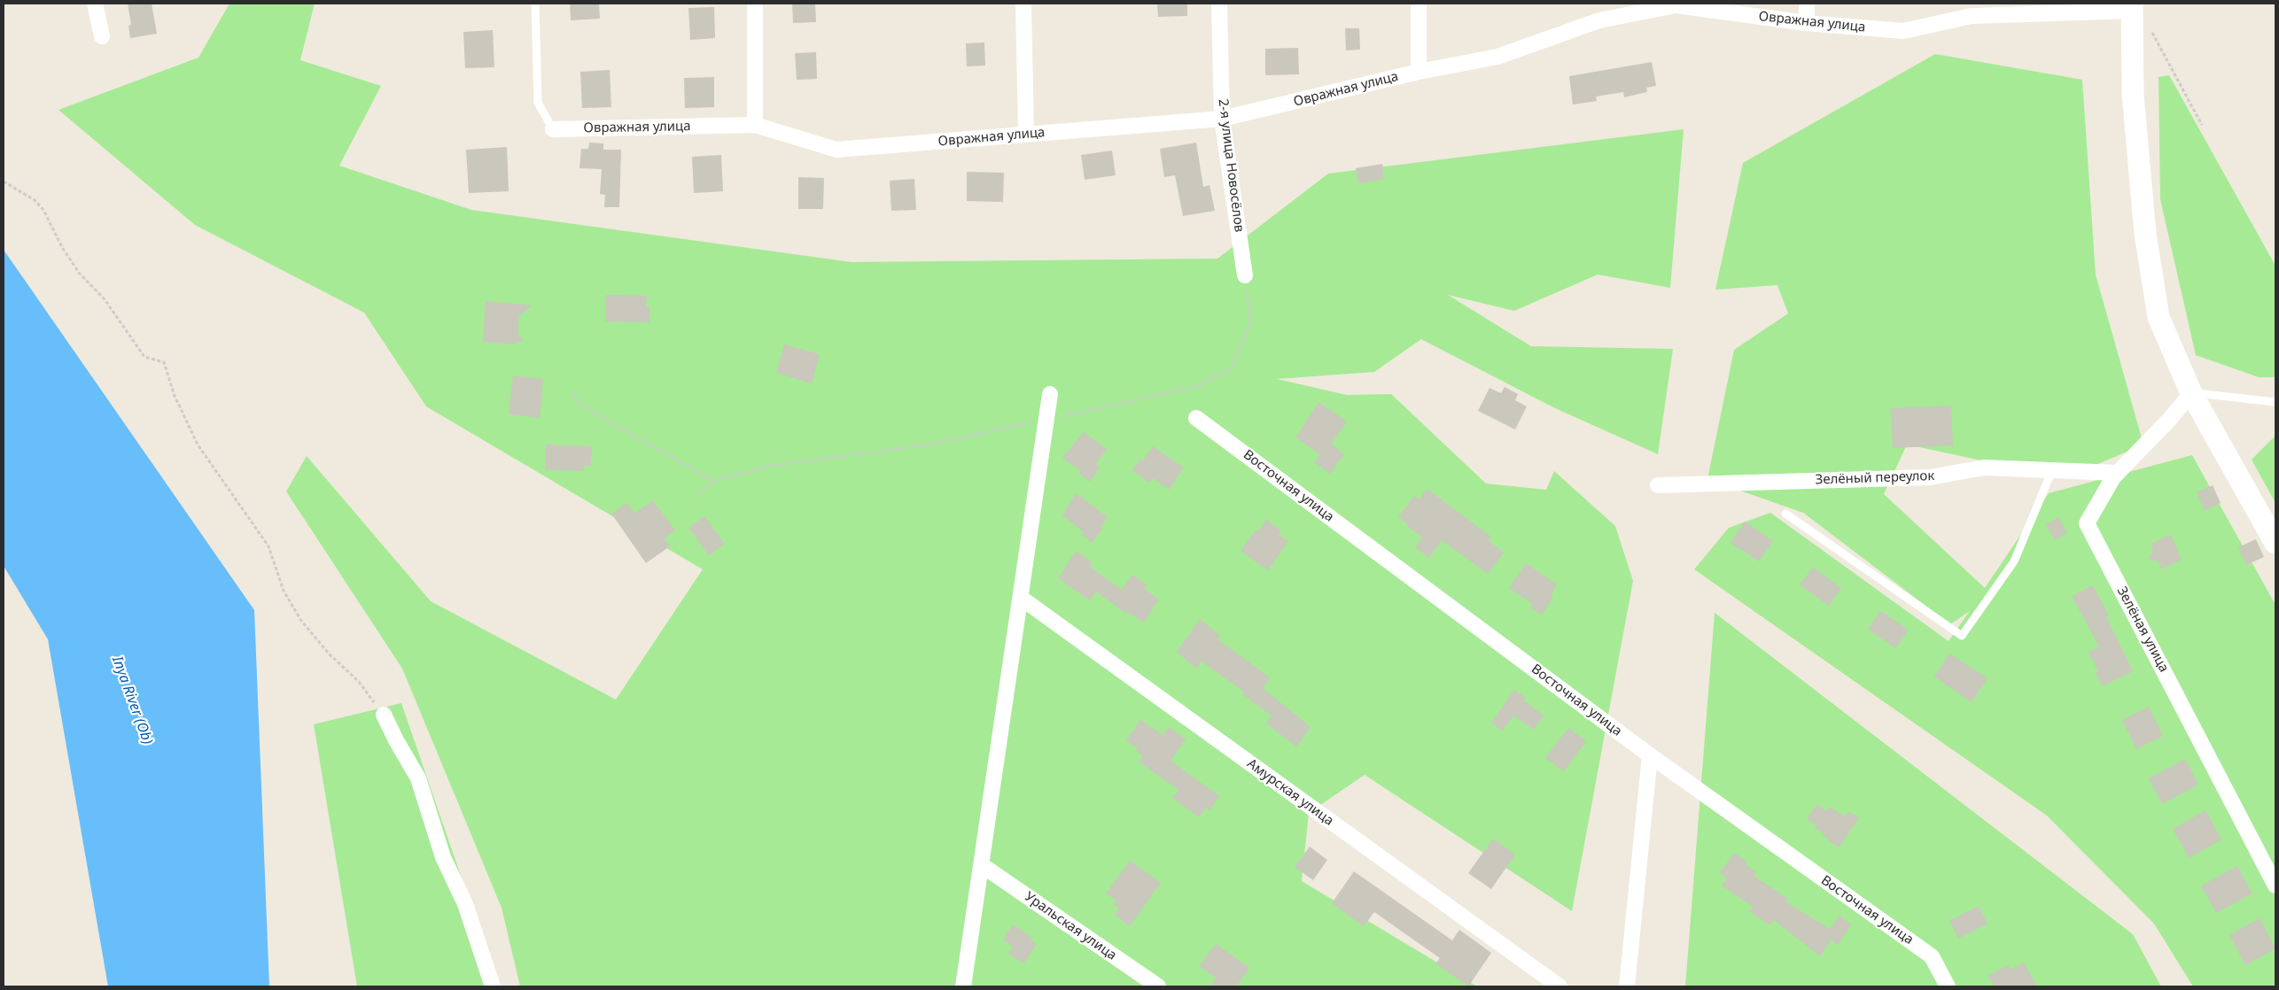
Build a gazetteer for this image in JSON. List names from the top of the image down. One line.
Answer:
{"streets":{"street":["Овражная улица","2-я улица Новосёлов","Зелёный переулок","Восточная улица","Зелёная улица","Амурская улица","Уральская улица"]},"crossings":[["Овражная улица","2-я улица Новосёлов"],["Зелёный переулок","Зелёная улица"]],"water":["Inya River (Ob)"]}
